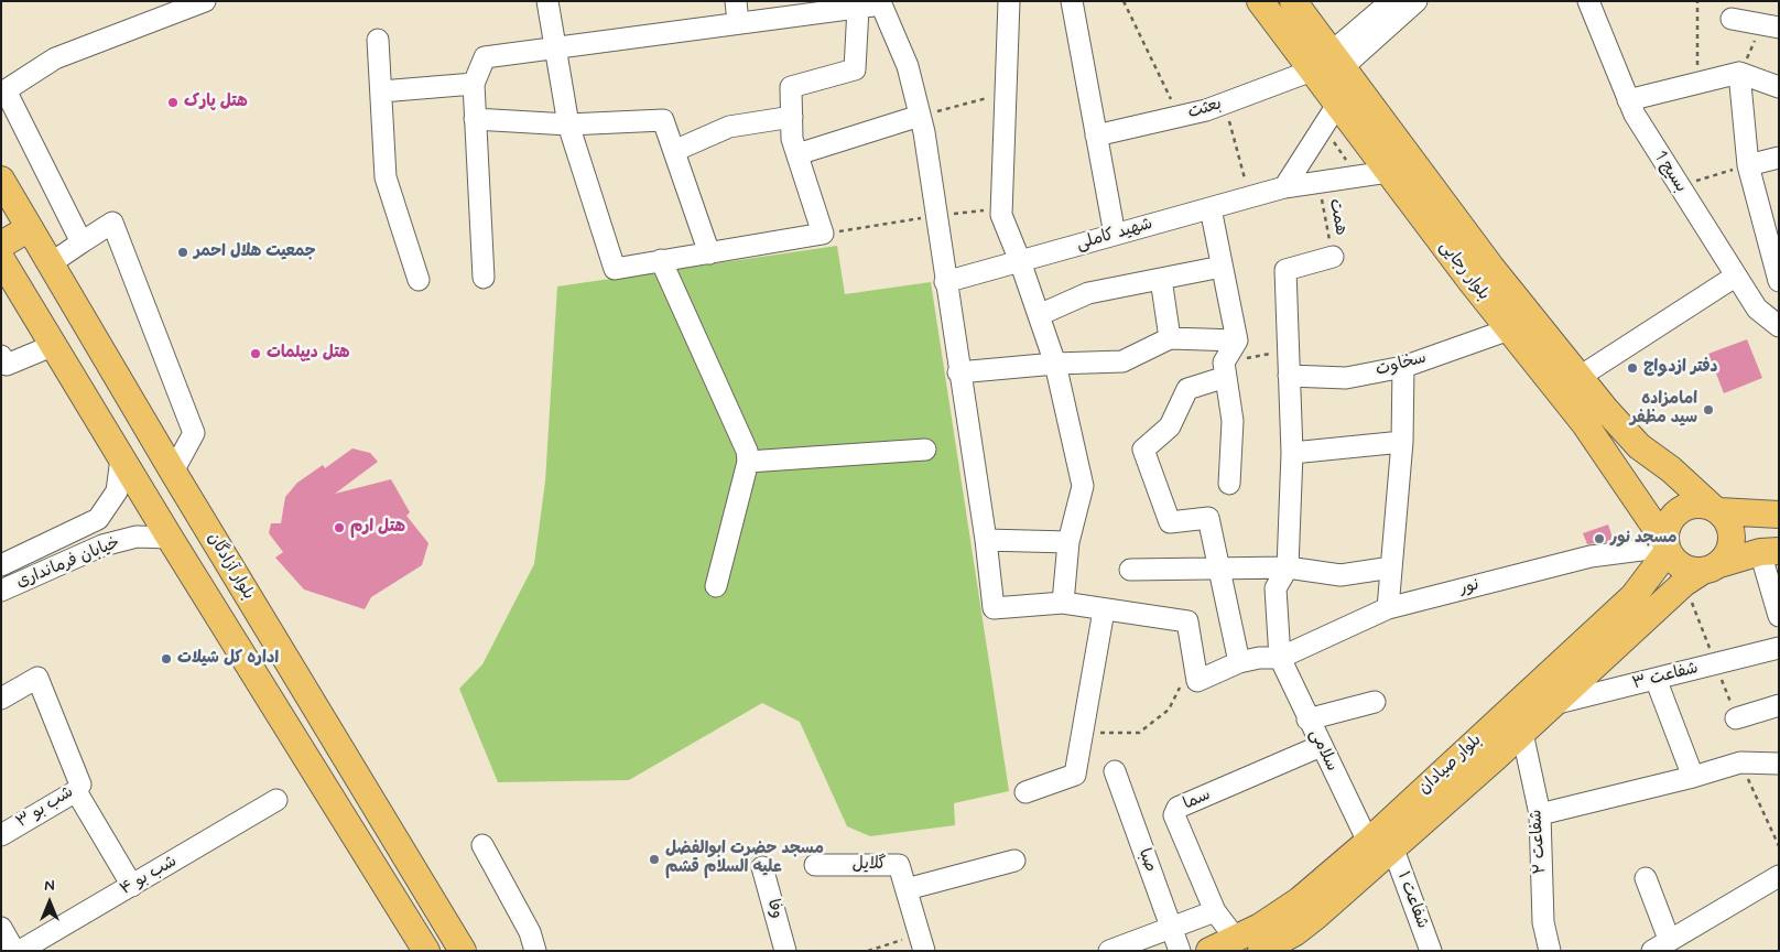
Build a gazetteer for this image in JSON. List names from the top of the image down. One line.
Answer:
{"streets":{"main road":["بلوار رجایی","بلوار آزادگان","بلوار صیادان"],"street":["بعثت","بسیج 1","شهید کاملی","سخاوت","خیابان فرمانداری","نور","شفاعت ۳","سلامی","سما","شب بو ۳","شفاعت ۲","صبا","گلایل","شب بو ۴","شفاعت ۱","وفا"],"path":["همت"]},"crossings":[["بعثت","بلوار رجایی"],["همت","شهید کاملی"],["شهید کاملی","بلوار رجایی"],["بلوار رجایی","سخاوت"],["بلوار رجایی","نور"],["بلوار رجایی","بلوار صیادان"],["نور","سلامی"],["نور","بلوار صیادان"],["شفاعت ۳","بلوار صیادان"],["سلامی","بلوار صیادان"],["سلامی","سما"],["بلوار صیادان","سما"],["بلوار صیادان","شفاعت ۲"],["بلوار صیادان","شفاعت ۱"]],"places":["هتل پارک","جمعیت هلال احمر","هتل دیپلمات","دفتر ازدواج","امامزاده سید مظفر","هتل ارم","مسجد نور","اداره کل شیلات","مسجد حضرت ابوالفضل علیه السلام قشم"],"north":"top"}
